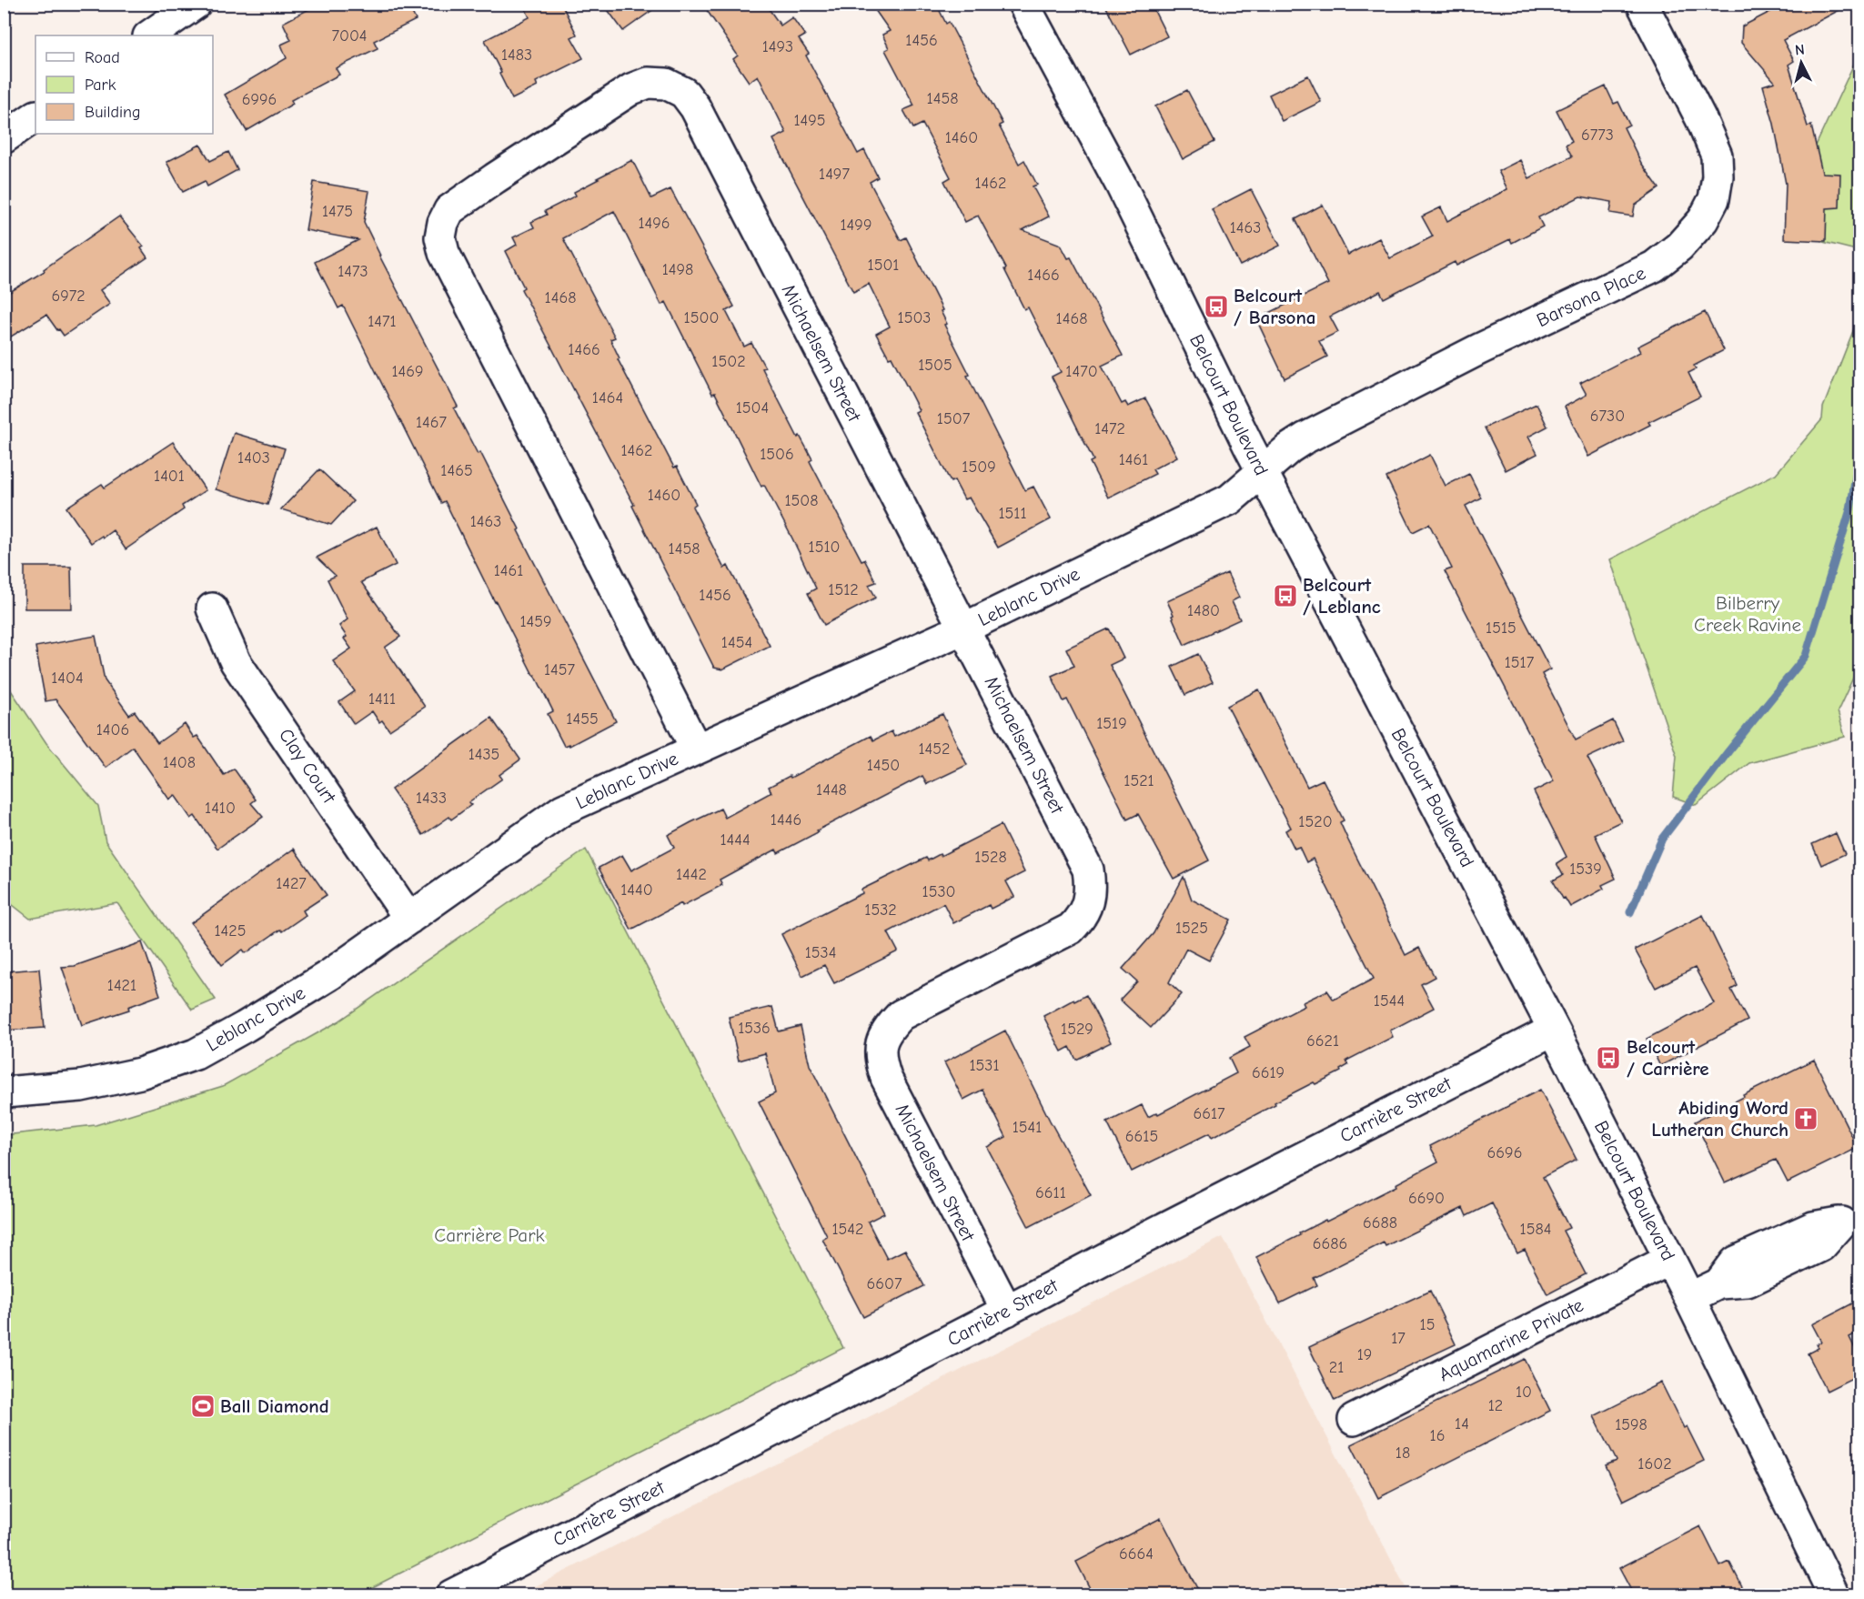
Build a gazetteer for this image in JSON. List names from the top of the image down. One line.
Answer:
{"streets":{"street":["Barsona Place","Michaelsem Street","Belcourt Boulevard","Leblanc Drive","Clay Court","Carrière Street","Aquamarine Private"]},"crossings":[["Barsona Place","Belcourt Boulevard"],["Barsona Place","Leblanc Drive"],["Michaelsem Street","Leblanc Drive"],["Michaelsem Street","Carrière Street"],["Belcourt Boulevard","Leblanc Drive"],["Belcourt Boulevard","Carrière Street"],["Belcourt Boulevard","Aquamarine Private"],["Leblanc Drive","Clay Court"]],"parks":["Bilberry Creek Ravine","Carrière Park"],"places":{"bus stop":["Belcourt / Barsona","Belcourt / Leblanc","Belcourt / Carrière"],"church":["Abiding Word Lutheran Church"],"sports":["Ball Diamond"]},"house_numbers":["7004","1456","1493","1483","1458","6996","1495","6773","1460","1497","1462","1475","1496","1499","1463","1501","1498","1473","1466","6972","1468","1500","1503","1468","1471","1466","1502","1505","1469","1470","1464","1504","6730","1507","1467","1472","1462","1506","1403","1461","1509","1465","1401","1460","1508","1511","1463","1510","1458","1461","1512","1456","1480","1459","1515","1454","1517","1457","1404","1411","1455","1519","1406","1452","1435","1408","1450","1521","1448","1433","1410","1446","1520","1444","1528","1539","1442","1427","1440","1530","1532","1525","1425","1534","1421","1544","1536","1529","6621","1531","6619","6617","1541","6615","6696","6611","6690","6688","1542","1584","6686","6607","15","17","19","21","10","12","14","1598","16","18","1602","6664"],"legend":["Road","Park","Building"],"north":"top"}
